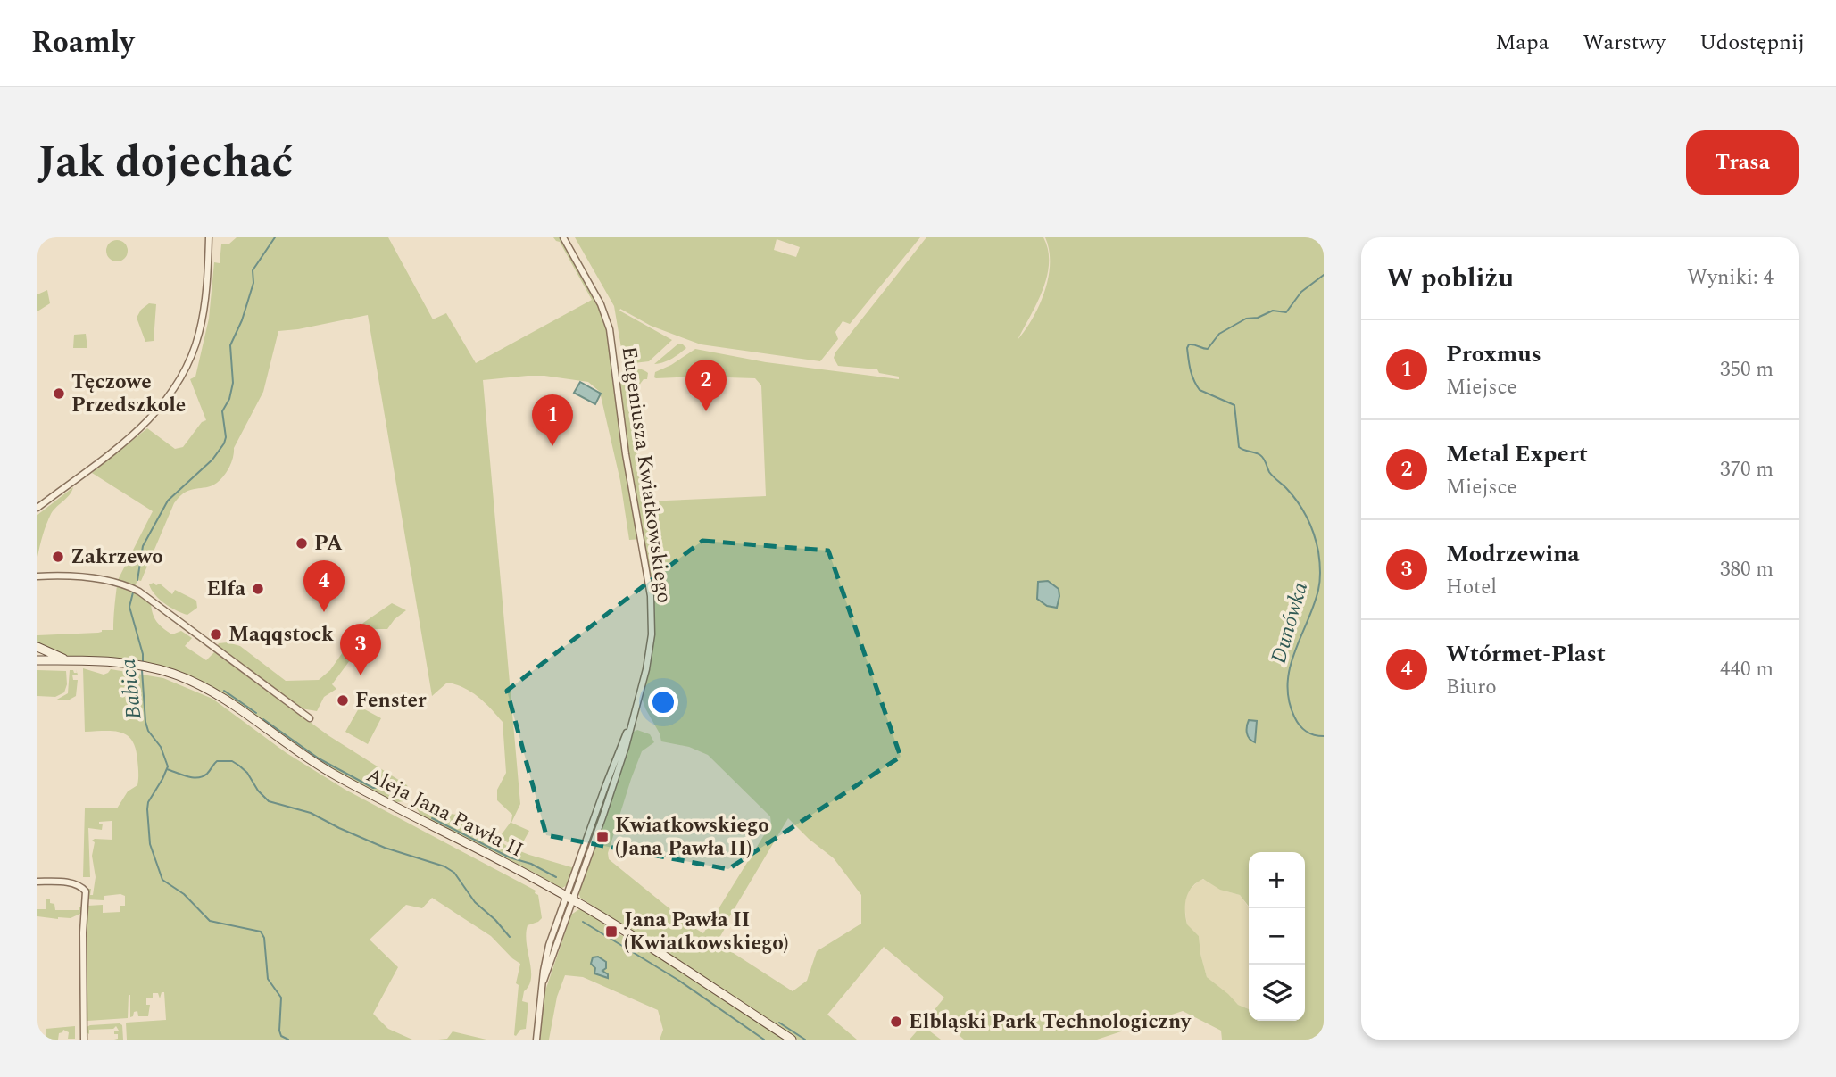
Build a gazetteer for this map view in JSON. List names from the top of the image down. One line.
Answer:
{"streets":{"street":["Eugeniusza Kwiatkowskiego","Aleja Jana Pawła II"]},"crossings":[["Eugeniusza Kwiatkowskiego","Aleja Jana Pawła II"]],"water":["Dunówka","Babica"],"places":{"other":["Tęczowe Przedszkole","PA","Zakrzewo","Elfa","Maqqstock","Fenster","Elbląski Park Technologiczny"],"transit":["Kwiatkowskiego (Jana Pawła II)","Jana Pawła II (Kwiatkowskiego)"]},"page":{"header":"Roamly","nav":["Mapa","Warstwy","Udostępnij"],"title":"Jak dojechać","buttons":"Trasa","heading":["W pobliżu","Wyniki: 4"],"list":[{"mark":"1","name":"Proxmus","note":"Miejsce","value":"350 m"},{"mark":"2","name":"Metal Expert","note":"Miejsce","value":"370 m"},{"mark":"3","name":"Modrzewina","note":"Hotel","value":"380 m"},{"mark":"4","name":"Wtórmet-Plast","note":"Biuro","value":"440 m"}],"pins":["2","1","4","3"],"map_buttons":["+","−"]}}
